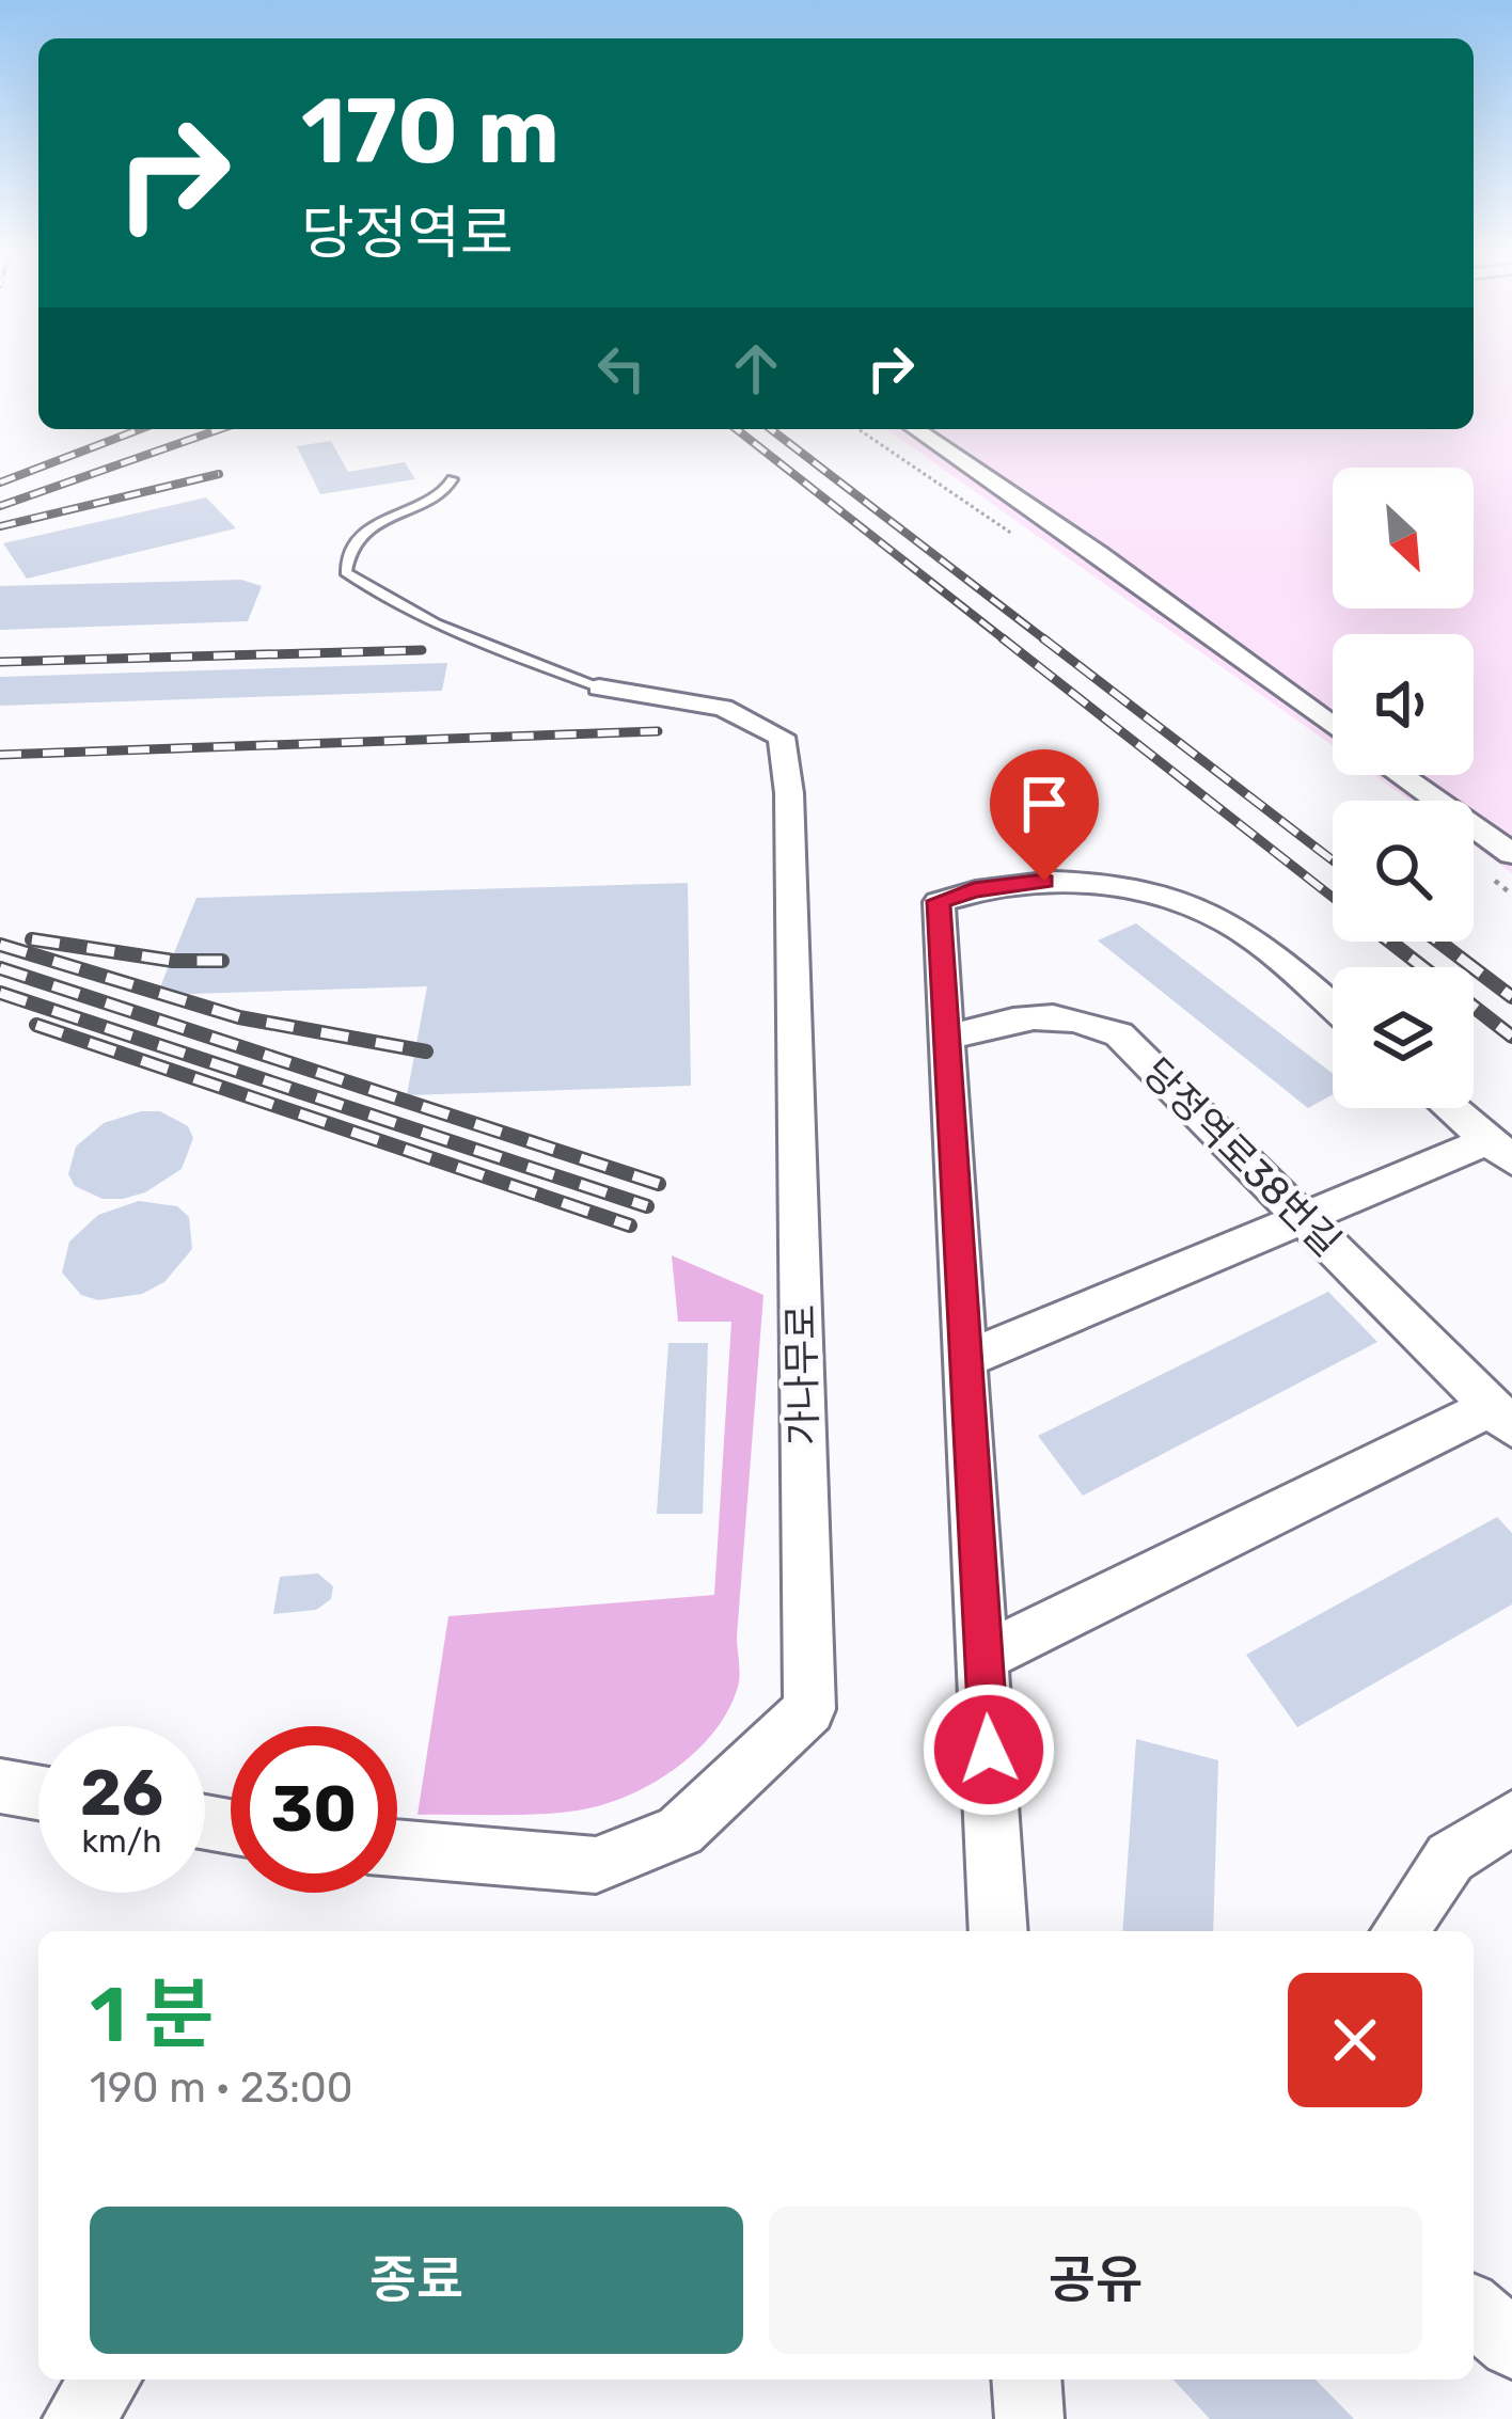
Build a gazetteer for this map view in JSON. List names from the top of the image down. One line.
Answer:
{"streets":{"street":["당정역로38번길","가나무로"]},"north":"bottom right","page":{"turn":["170 m","당정역로"],"speed":"26 km/h","limit":"30","heading":["1 분","190 m · 23:00"],"buttons":["종료","공유"]}}
